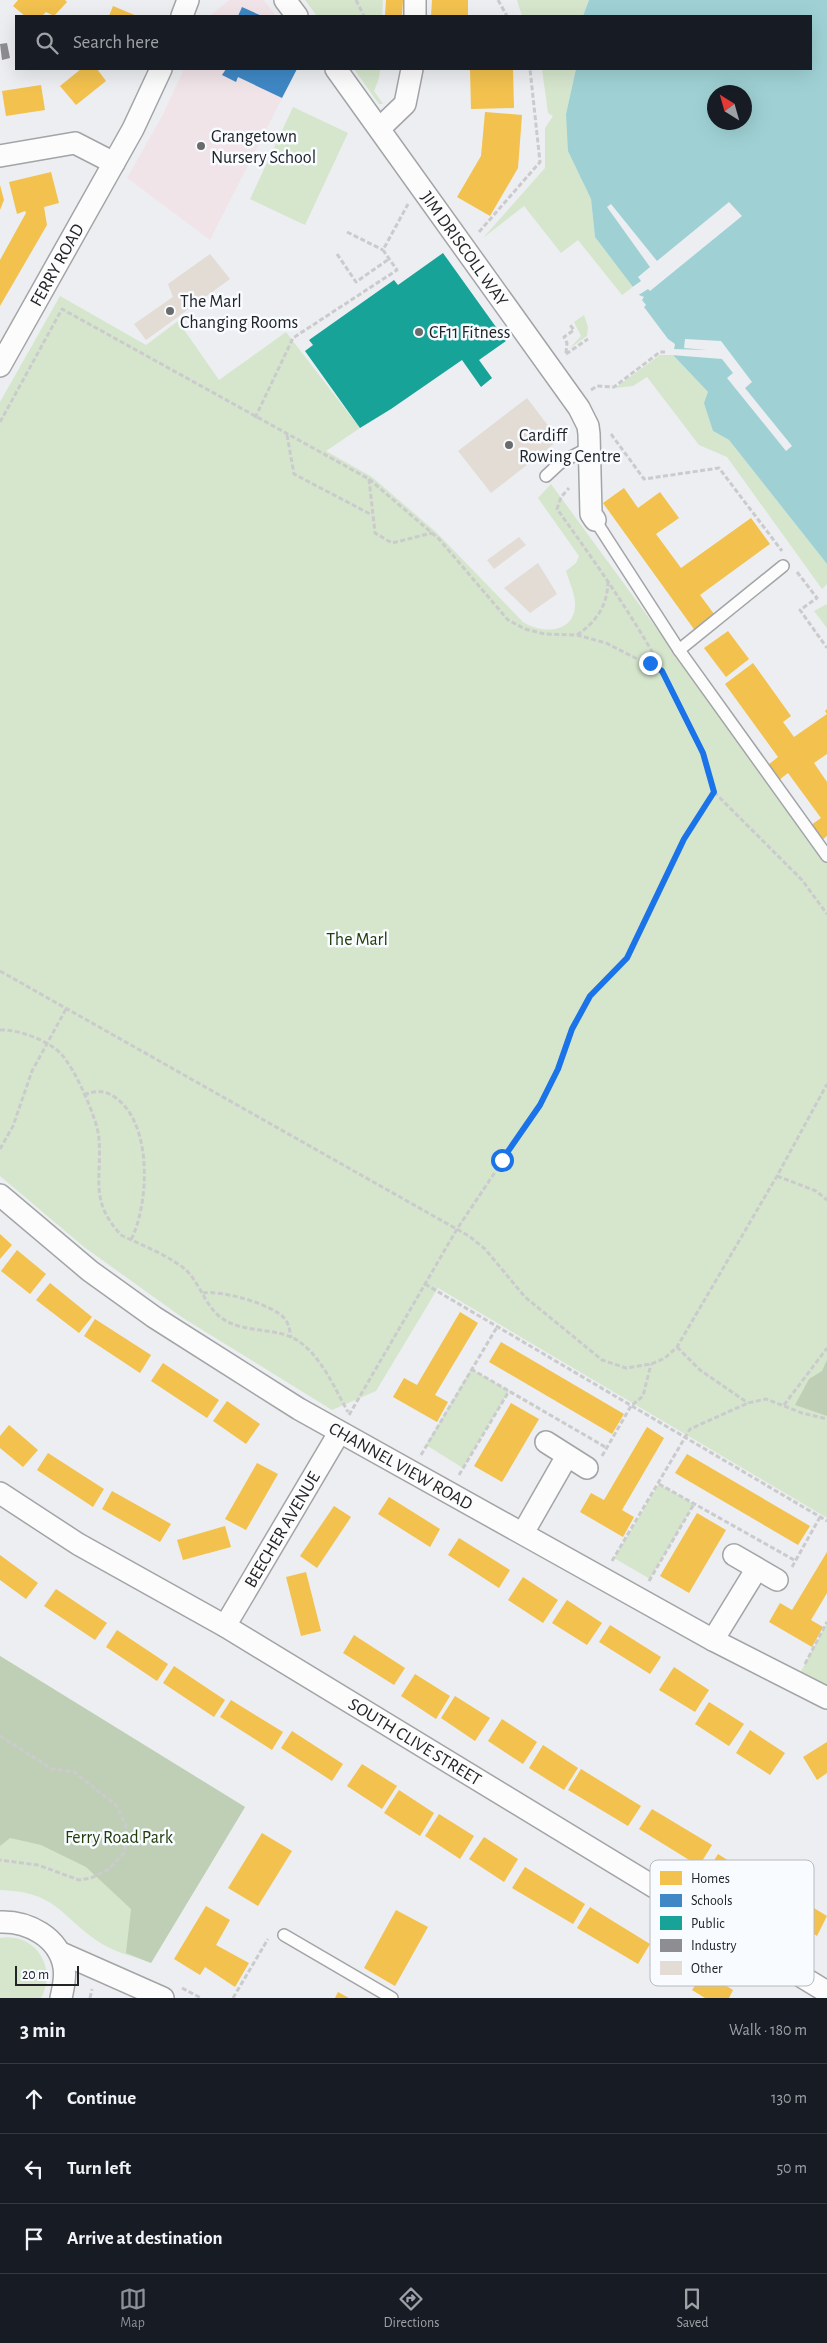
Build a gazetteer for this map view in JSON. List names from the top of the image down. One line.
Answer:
{"streets":{"street":["JIM DRISCOLL WAY","FERRY ROAD","CHANNEL VIEW ROAD","BEECHER AVENUE","SOUTH CLIVE STREET"]},"crossings":[["CHANNEL VIEW ROAD","BEECHER AVENUE"],["BEECHER AVENUE","SOUTH CLIVE STREET"]],"parks":["The Marl","Ferry Road Park"],"places":["Grangetown Nursery School","The Marl Changing Rooms","CF11 Fitness","Cardiff Rowing Centre"],"legend":["Homes","Schools","Public","Industry","Other"],"scale_bar":"20 m","north":"top left","page":{"search":"Search here","scale":"20 m","heading":["3 min","Walk · 180 m"],"list":[["Continue","130 m"],["Turn left","50 m"],"Arrive at destination"],"nav":["Map","Directions","Saved"]}}
